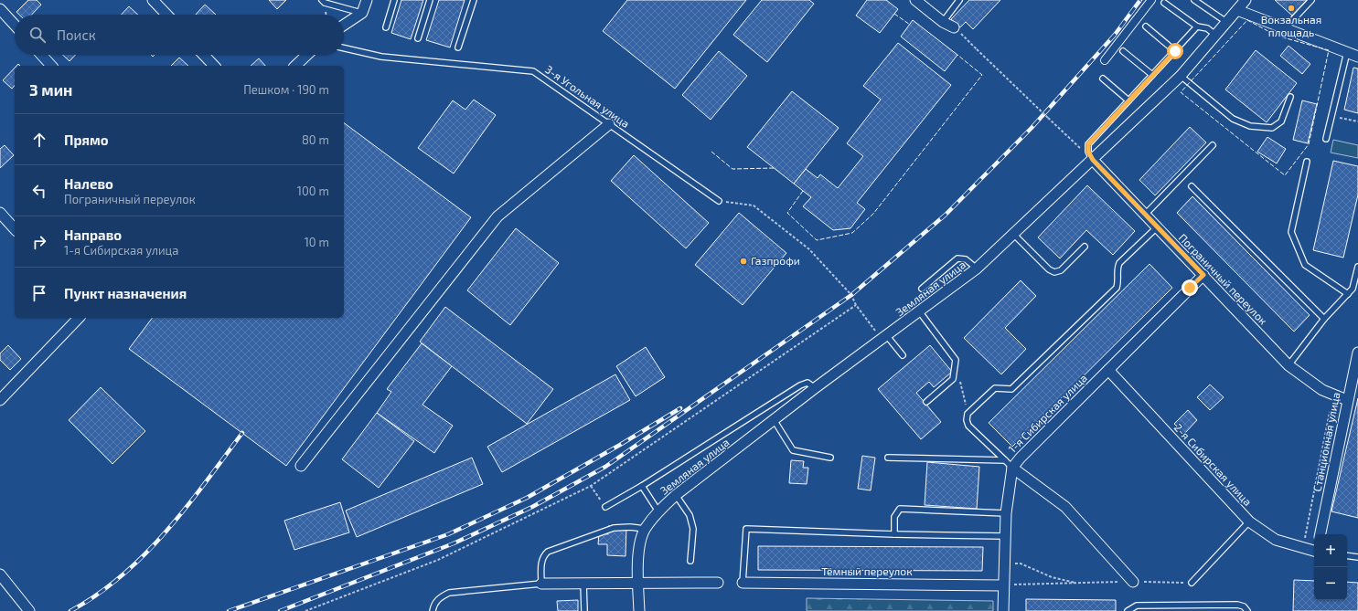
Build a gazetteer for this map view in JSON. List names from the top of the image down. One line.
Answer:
{"streets":{"street":["Пограничный переулок","Земляная улица","1-я Сибирская улица","Станционная улица","2-я Сибирская улица","Тёмный переулок"],"lane":["3-я Угольная улица"]},"crossings":[["Пограничный переулок","Земляная улица"],["Пограничный переулок","1-я Сибирская улица"],["Пограничный переулок","Станционная улица"],["1-я Сибирская улица","2-я Сибирская улица"],["1-я Сибирская улица","Тёмный переулок"]],"places":["Вокзальная площадь","Газпрофи"],"page":{"search":"Поиск","heading":["3 мин","Пешком · 190 m"],"list":[["Прямо","80 m"],["Налево","Пограничный переулок","100 m"],["Направо","1-я Сибирская улица","10 m"],"Пункт назначения"],"map_buttons":["+","−"]}}
